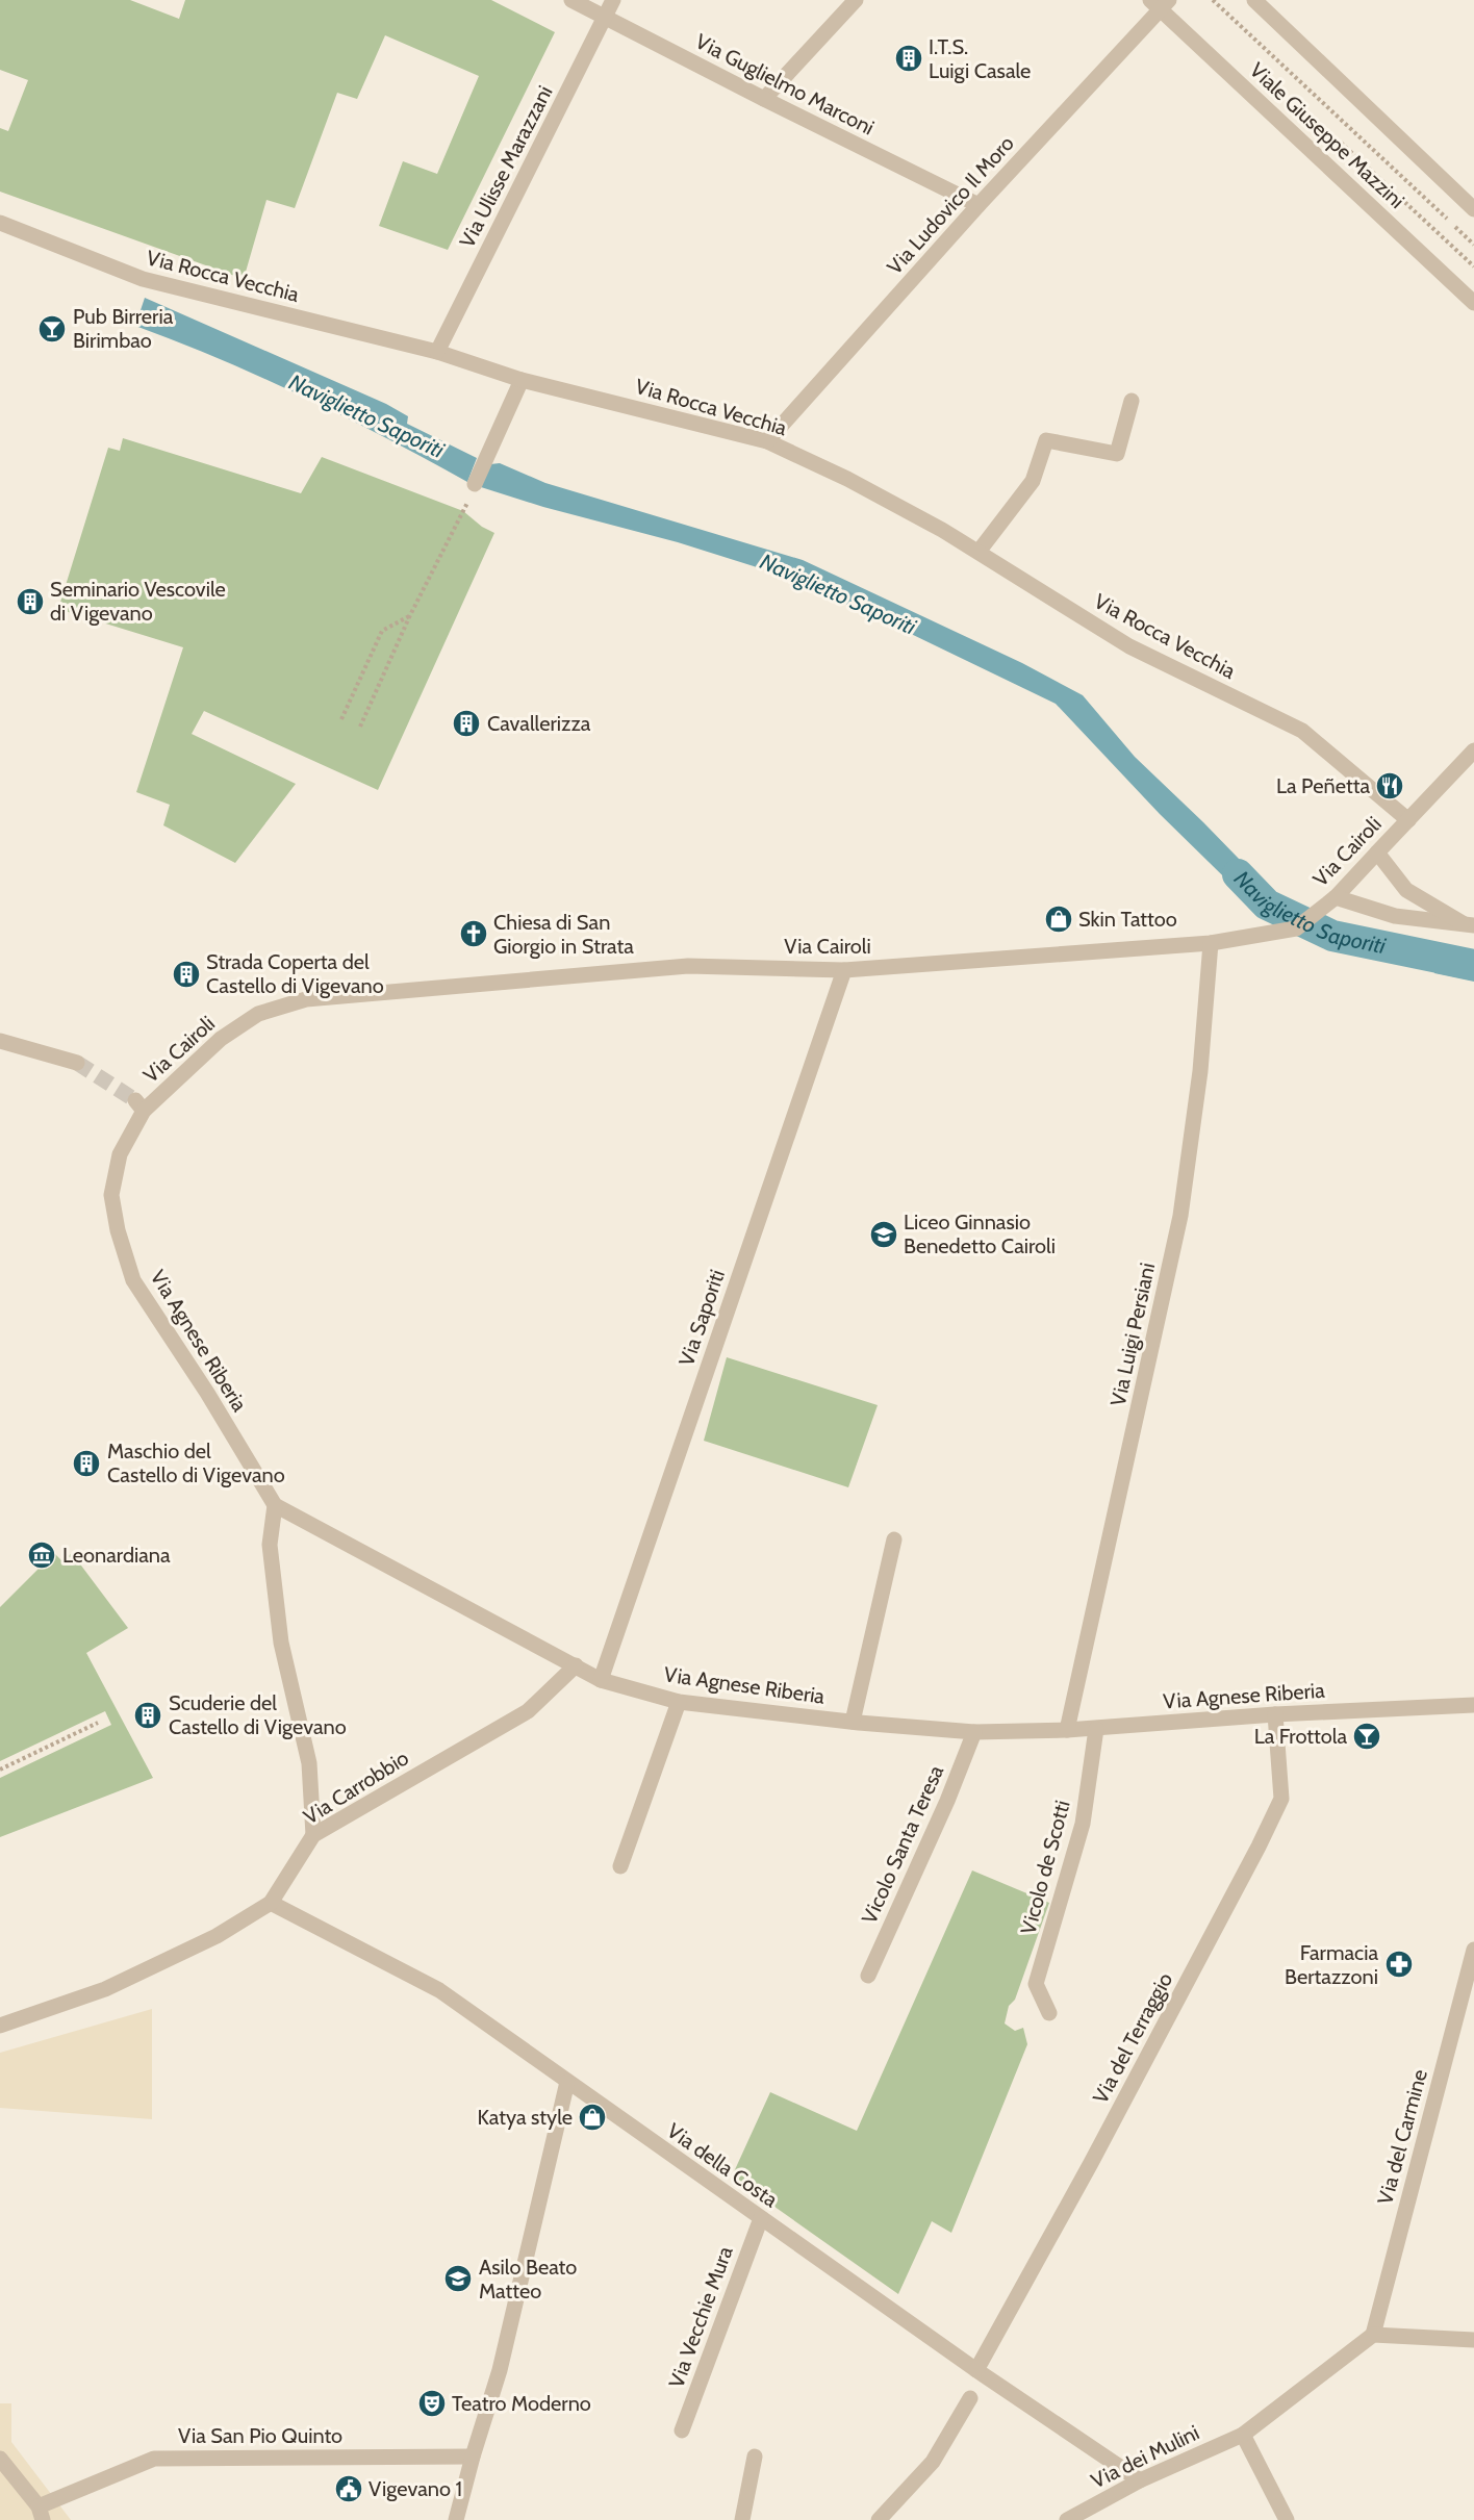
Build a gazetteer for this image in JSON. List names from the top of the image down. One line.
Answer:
{"streets":{"street":["Via Guglielmo Marconi","Viale Giuseppe Mazzini","Via Ulisse Marazzani","Via Ludovico Il Moro","Via Rocca Vecchia","Via Cairoli","Via Saporiti","Via Luigi Persiani","Via Agnese Riberia","Via Carrobbio","Vicolo Santa Teresa","Vicolo de Scotti","Via del Terraggio","Via del Carmine","Via della Costa","Via Vecchie Mura","Via San Pio Quinto","Via dei Mulini"]},"crossings":[["Via Guglielmo Marconi","Via Ulisse Marazzani"],["Via Guglielmo Marconi","Via Ludovico Il Moro"],["Viale Giuseppe Mazzini","Via Ludovico Il Moro"],["Via Ulisse Marazzani","Via Rocca Vecchia"],["Via Ludovico Il Moro","Via Rocca Vecchia"],["Via Rocca Vecchia","Via Cairoli"],["Via Cairoli","Via Saporiti"],["Via Cairoli","Via Luigi Persiani"],["Via Cairoli","Via Agnese Riberia"],["Via Saporiti","Via Agnese Riberia"],["Via Luigi Persiani","Via Agnese Riberia"],["Via Agnese Riberia","Via Carrobbio"],["Via Agnese Riberia","Vicolo Santa Teresa"],["Via Agnese Riberia","Vicolo de Scotti"],["Via Agnese Riberia","Via del Terraggio"],["Via Carrobbio","Via della Costa"],["Via del Terraggio","Via della Costa"],["Via del Carmine","Via dei Mulini"],["Via della Costa","Via Vecchie Mura"],["Via della Costa","Via dei Mulini"]],"water":["Naviglietto Saporiti"],"places":{"building":["I.T.S. Luigi Casale","Seminario Vescovile di Vigevano","Cavallerizza","Strada Coperta del Castello di Vigevano","Maschio del Castello di Vigevano","Scuderie del Castello di Vigevano"],"bar":["Pub Birreria Birimbao","La Frottola"],"restaurant":["La Peñetta"],"shop":["Skin Tattoo","Katya style"],"church":["Chiesa di San Giorgio in Strata"],"school or university":["Liceo Ginnasio Benedetto Cairoli","Asilo Beato Matteo"],"museum":["Leonardiana"],"pharmacy":["Farmacia Bertazzoni"],"theatre":["Teatro Moderno"],"public building":["Vigevano 1"]}}
